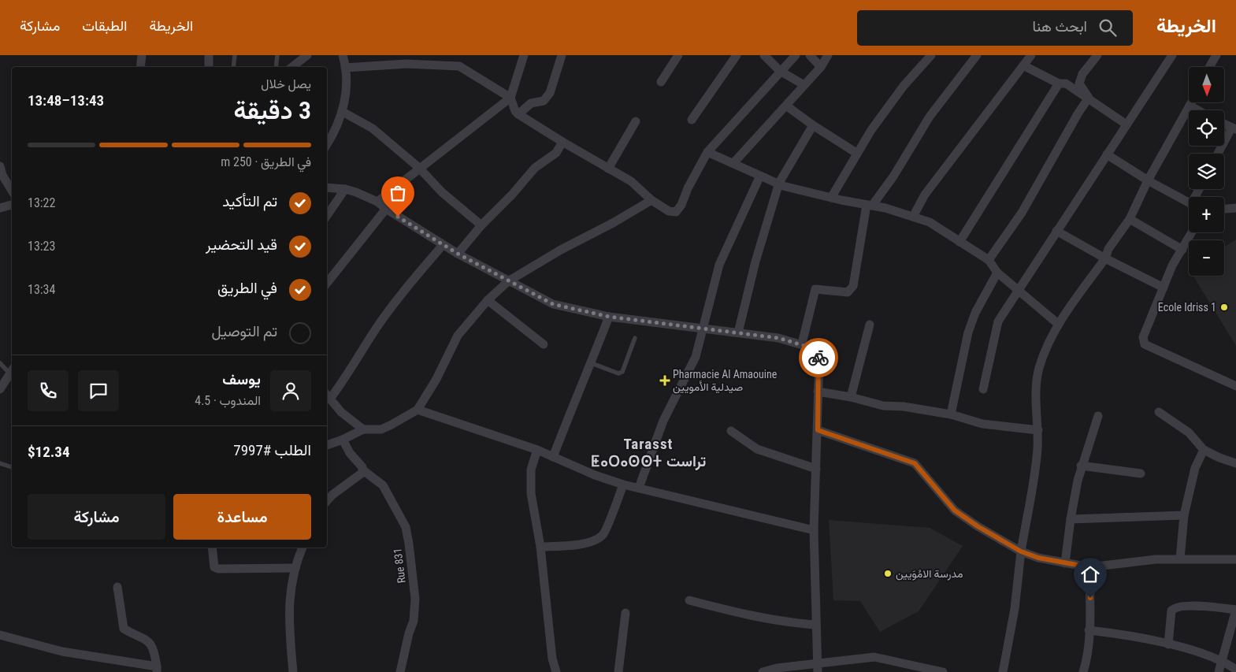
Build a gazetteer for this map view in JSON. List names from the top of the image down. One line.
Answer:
{"streets":{"street":["Rue 831"]},"districts":["Tarasst ⵟⴰⵔⴰⵙⵙⵜ تراست"],"places":{"other":["Ecole Idriss 1","مدرسة الامُوَيين"],"health":["Pharmacie Al Amaouine صيدلية الأمويين"]},"north":"bottom","page":{"header":"الخريطة","search":"ابحث هنا","nav":["الخريطة","الطبقات","مشاركة"],"map_buttons":["+","−"],"heading":["3 دقيقة","يصل خلال","13:43–13:48"],"panel":["يوسف","المندوب · 4.5","الطلب #7997","$12.34"],"bar":"في الطريق · 250 m","list":[["تم التأكيد","13:22"],["قيد التحضير","13:23"],["في الطريق","13:34"],"تم التوصيل"],"buttons":["مساعدة","مشاركة"]}}
